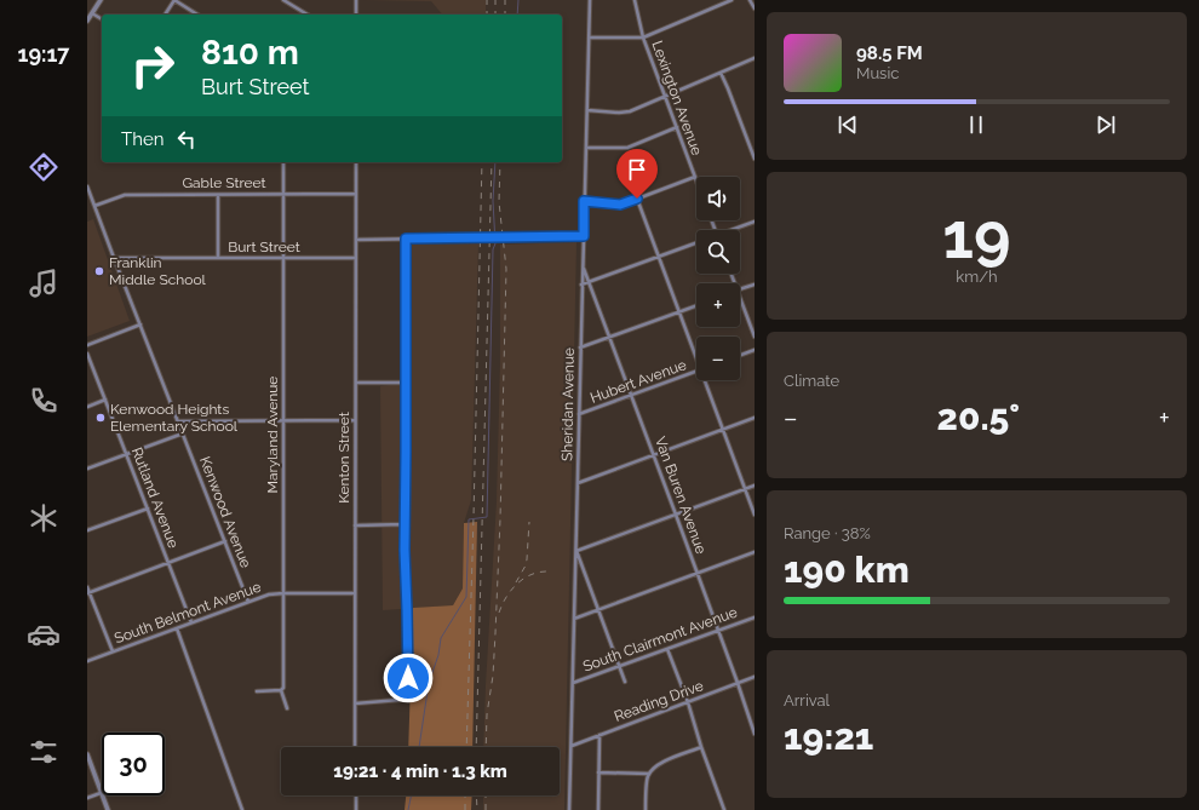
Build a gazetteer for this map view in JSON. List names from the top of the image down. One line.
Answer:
{"streets":{"street":["Lexington Avenue","Gable Street","Burt Street","Hubert Avenue","Sheridan Avenue","Maryland Avenue","Kenton Street","Van Buren Avenue","Rutland Avenue","Kenwood Avenue","South Belmont Avenue","South Clairmont Avenue","Reading Drive"]},"crossings":[["Gable Street","Maryland Avenue"],["Gable Street","Kenton Street"],["Gable Street","Kenwood Avenue"],["Burt Street","Maryland Avenue"],["Burt Street","Kenton Street"],["Burt Street","Kenwood Avenue"],["Hubert Avenue","Sheridan Avenue"],["Hubert Avenue","Van Buren Avenue"],["Sheridan Avenue","Van Buren Avenue"],["Sheridan Avenue","South Clairmont Avenue"],["Sheridan Avenue","Reading Drive"],["Maryland Avenue","South Belmont Avenue"],["Kenton Street","South Belmont Avenue"],["Van Buren Avenue","South Clairmont Avenue"],["Van Buren Avenue","Reading Drive"],["Rutland Avenue","South Belmont Avenue"],["Kenwood Avenue","South Belmont Avenue"]],"places":["Franklin Middle School","Kenwood Heights Elementary School"],"page":{"tabs":"19:17","turn":["810 m","Burt Street"],"song":["98.5 FM","Music"],"then":"Then","tile":[["19","km/h"],"Climate",["Range · 38%","190 km"],["Arrival","19:21"]],"map_buttons":["+","−"],"heat":["−","20.5°","+"],"limit":"30","trip":"19:21 · 4 min · 1.3 km"}}
